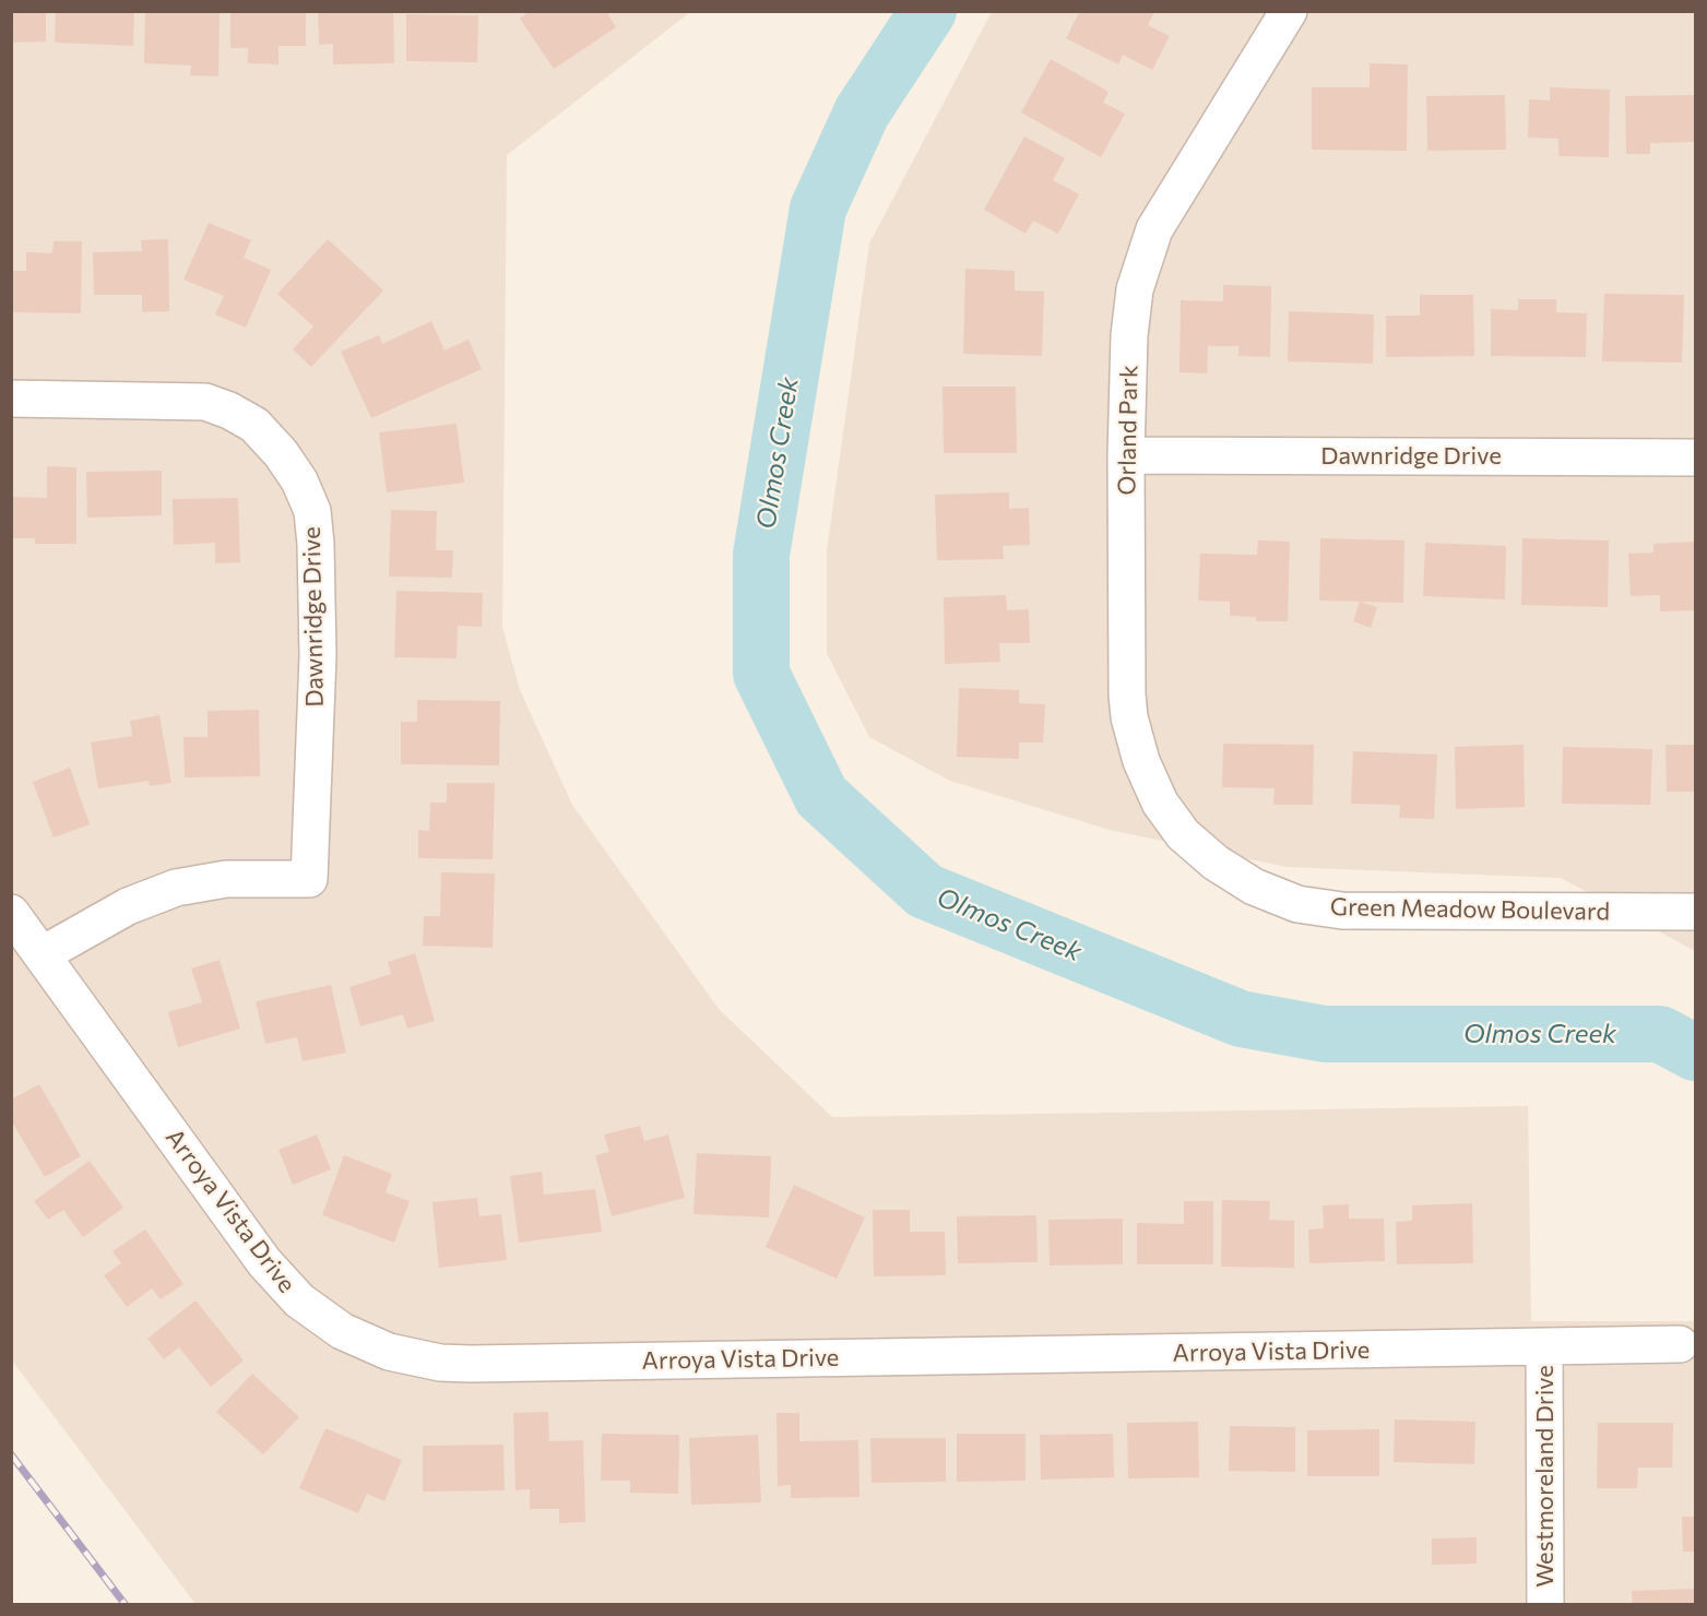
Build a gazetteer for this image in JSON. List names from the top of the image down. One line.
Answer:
{"streets":{"street":["Orland Park","Dawnridge Drive","Green Meadow Boulevard","Arroya Vista Drive","Westmoreland Drive"]},"crossings":[["Orland Park","Dawnridge Drive"],["Orland Park","Green Meadow Boulevard"],["Dawnridge Drive","Arroya Vista Drive"],["Arroya Vista Drive","Westmoreland Drive"]],"water":["Olmos Creek"]}
